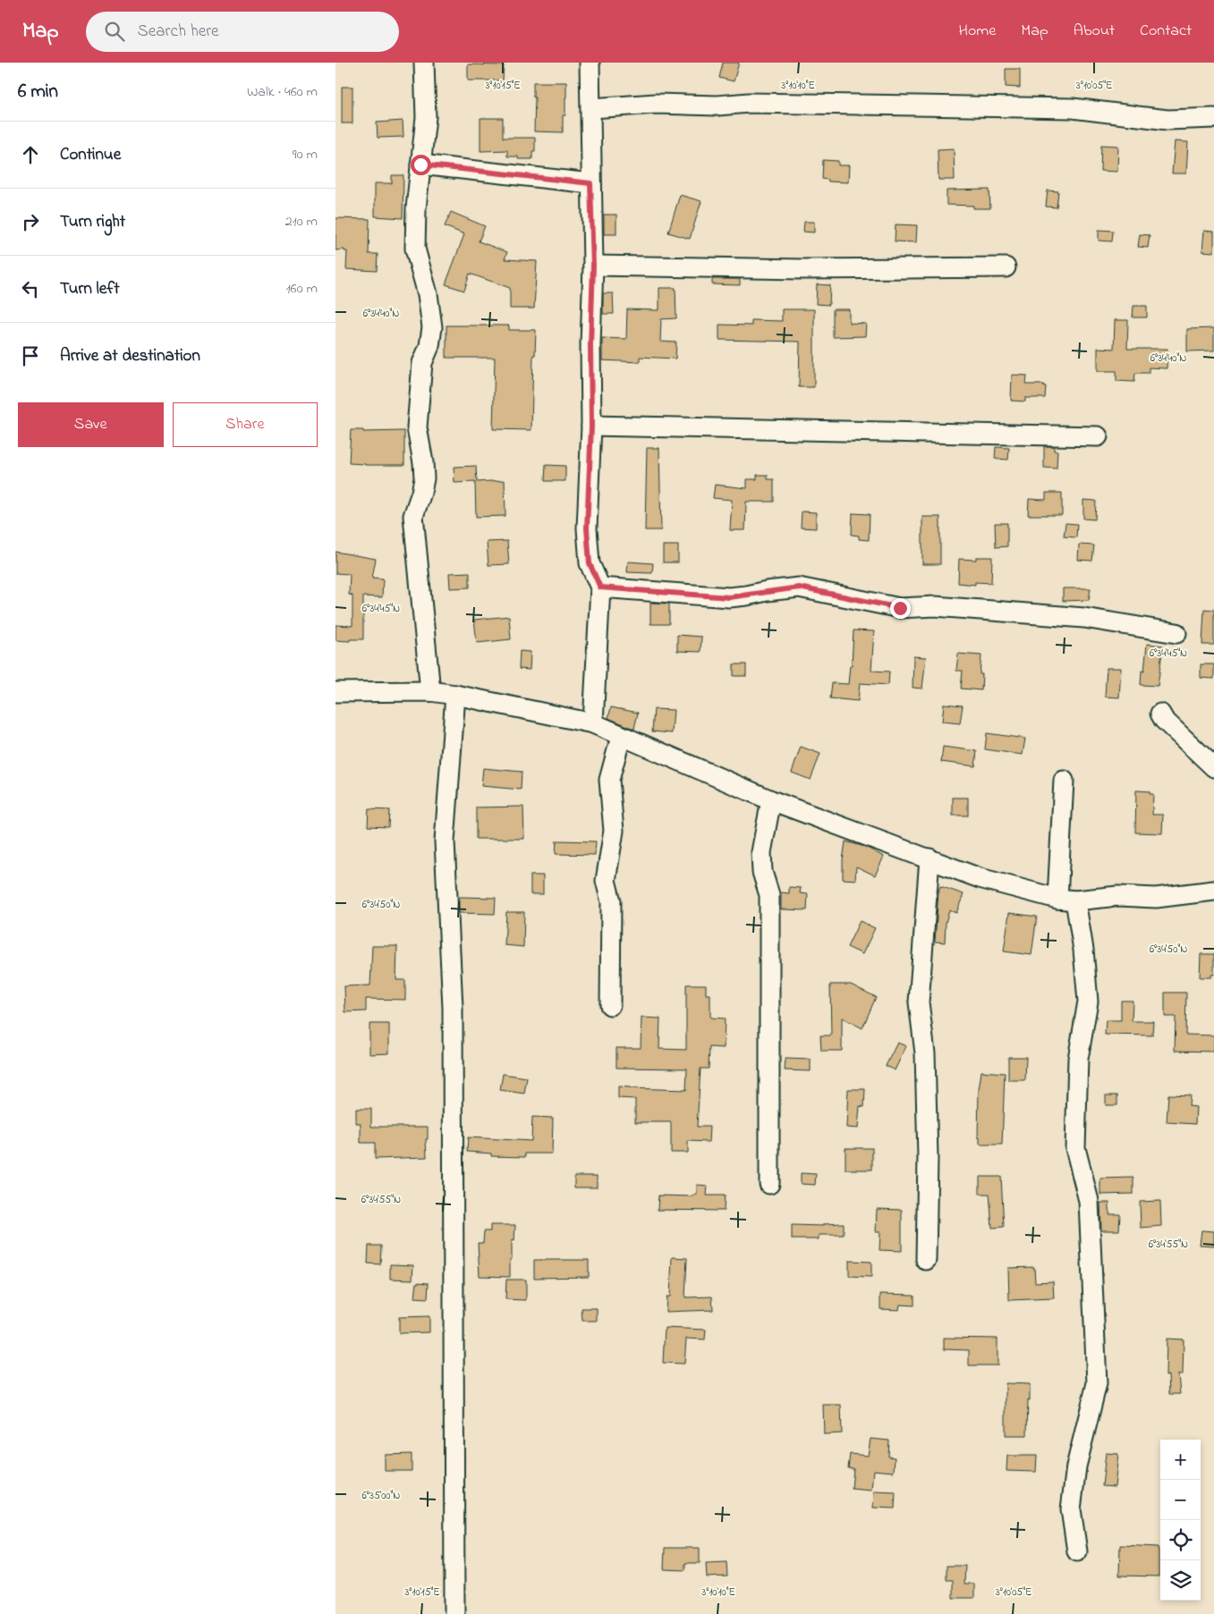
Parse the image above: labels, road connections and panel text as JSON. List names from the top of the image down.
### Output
{
  "page": {
    "header": "Map",
    "search": "Search here",
    "nav": [
      "Home",
      "Map",
      "About",
      "Contact"
    ],
    "heading": ["6 min", "Walk · 460 m"],
    "list": [
      ["Continue", "90 m"],
      ["Turn right", "210 m"],
      ["Turn left", "160 m"],
      "Arrive at destination"
    ],
    "buttons": ["Save", "Share"],
    "map_buttons": ["+", "−"]
  },
  "coordinates": [
    "3°10'15\"E",
    "3°10'10\"E",
    "3°10'05\"E",
    "6°34'40\"N",
    "6°34'45\"N",
    "6°34'50\"N",
    "6°34'55\"N",
    "6°35'00\"N"
  ]
}
